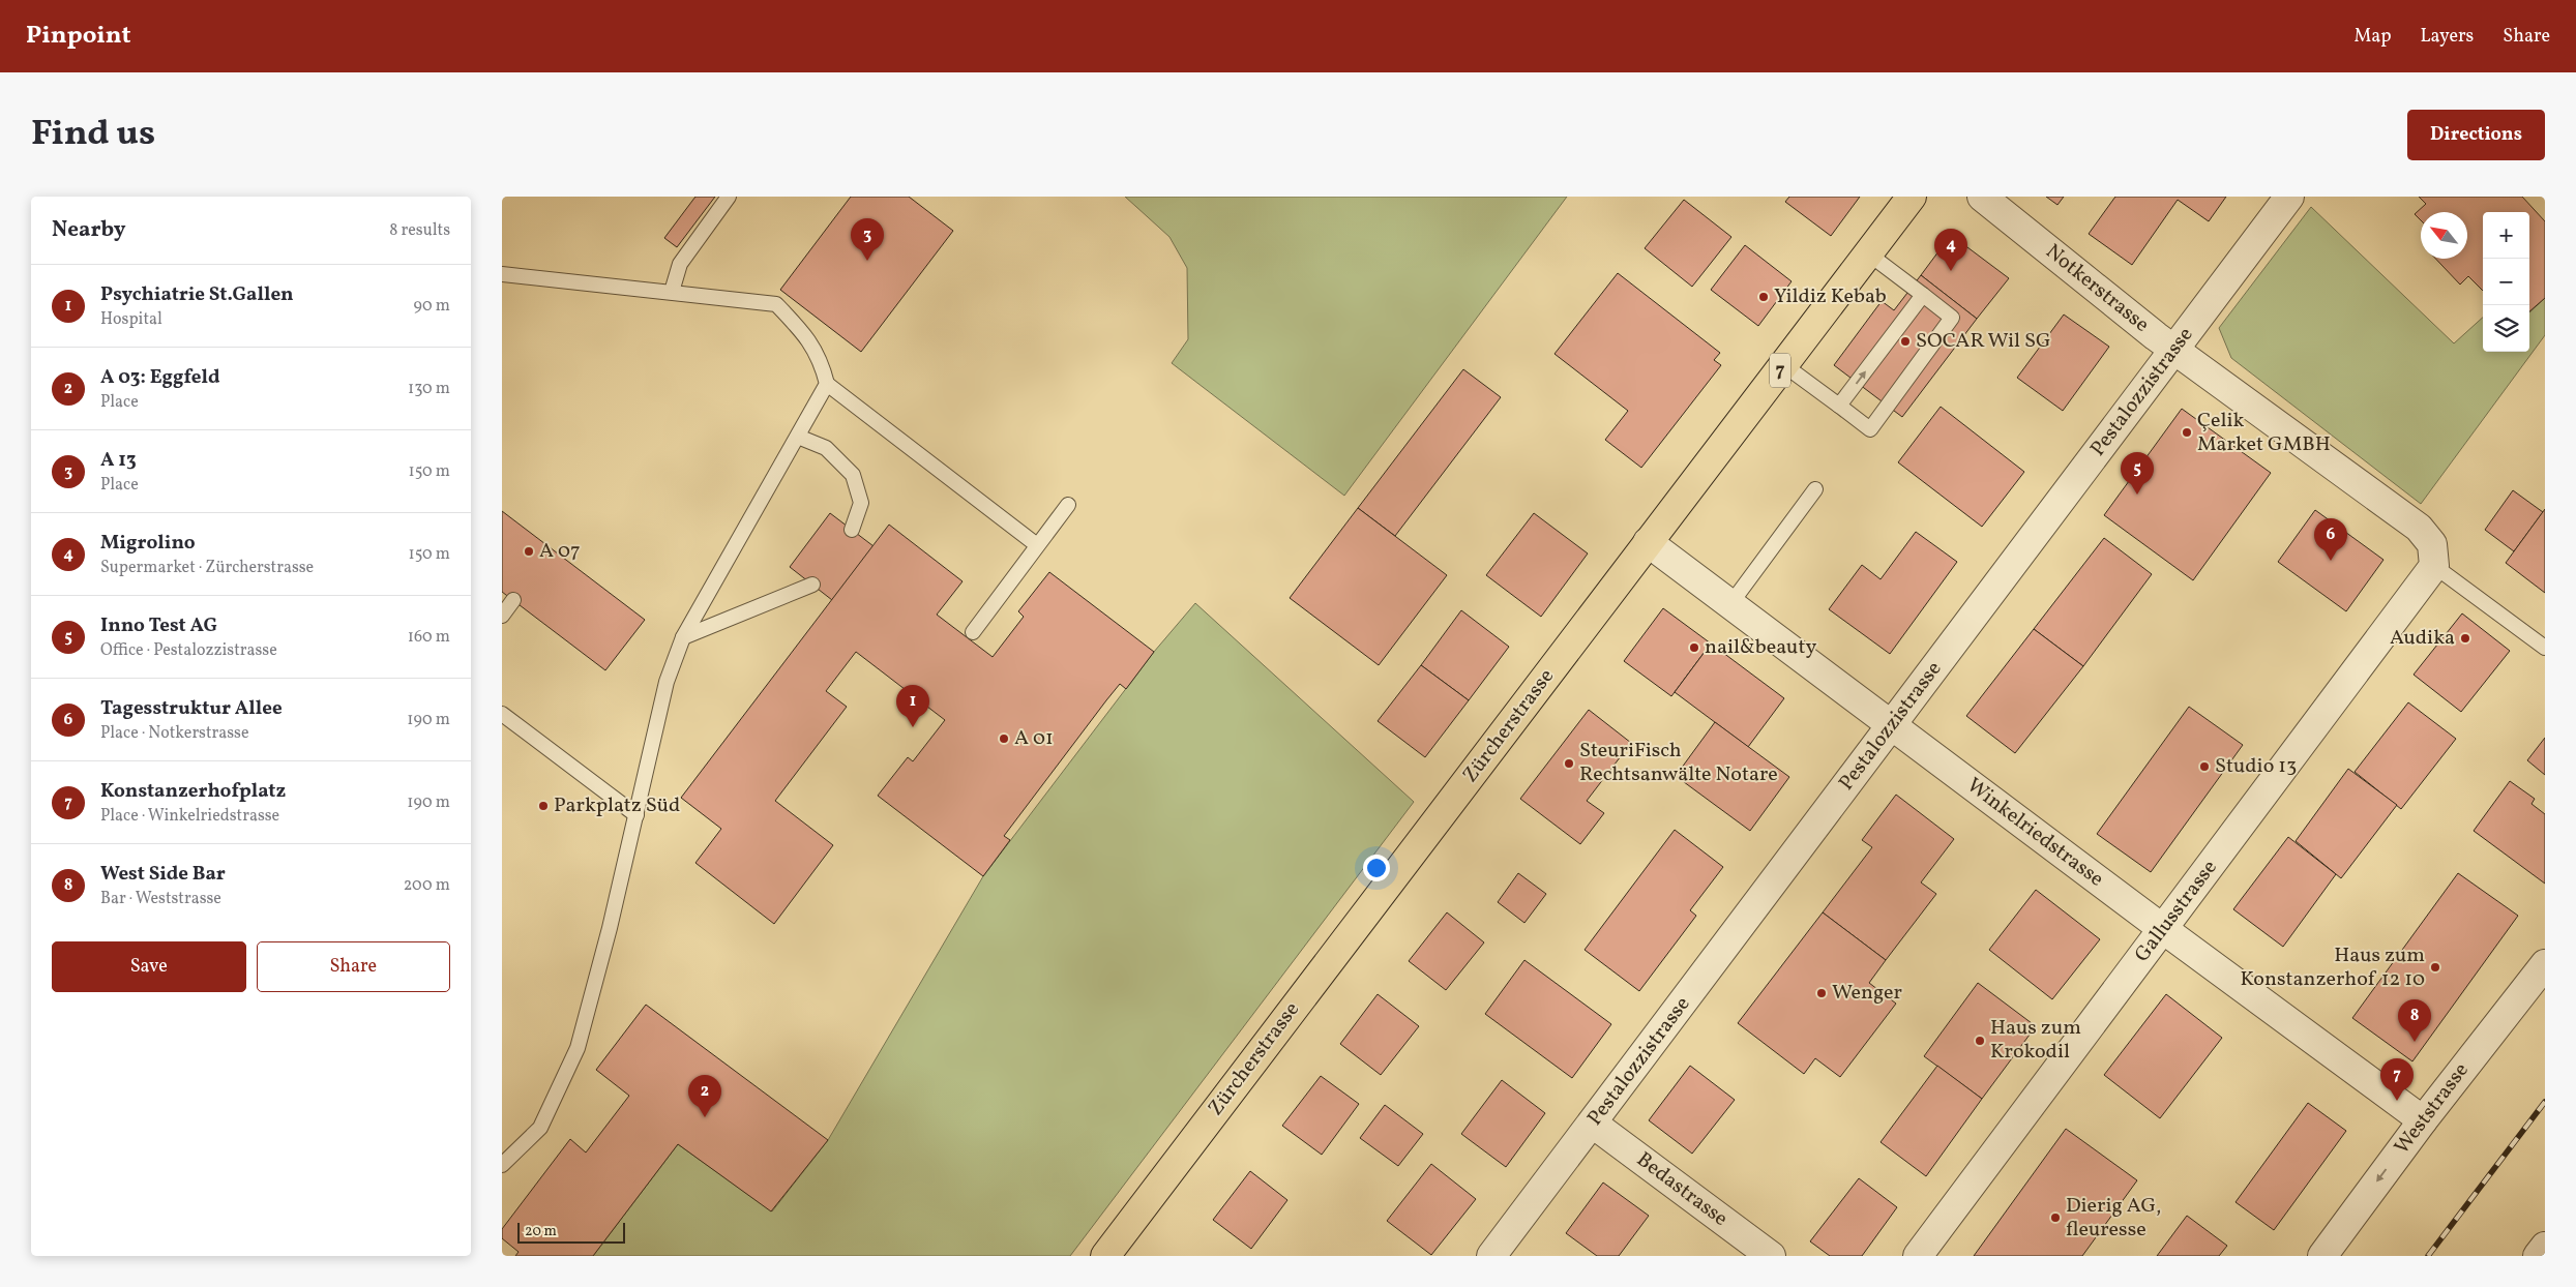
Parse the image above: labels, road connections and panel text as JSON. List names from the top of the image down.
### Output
{
  "streets": {
    "main road": ["7", "Zürcherstrasse"],
    "street": [
      "Notkerstrasse",
      "Pestalozzistrasse",
      "Winkelriedstrasse",
      "Gallusstrasse",
      "Weststrasse",
      "Bedastrasse"
    ]
  },
  "crossings": [
    ["Notkerstrasse", "Pestalozzistrasse"],
    ["Notkerstrasse", "Gallusstrasse"],
    ["Pestalozzistrasse", "Winkelriedstrasse"],
    ["Pestalozzistrasse", "Bedastrasse"],
    ["Zürcherstrasse", "Winkelriedstrasse"],
    ["Winkelriedstrasse", "Gallusstrasse"],
    ["Winkelriedstrasse", "Weststrasse"]
  ],
  "one_way": ["Weststrasse"],
  "places": [
    "Yildiz Kebab",
    "SOCAR Wil SG",
    "Çelik Market GMBH",
    "A 07",
    "Audika",
    "nail&beauty",
    "A 01",
    "SteuriFisch Rechtsanwälte Notare",
    "Studio 13",
    "Parkplatz Süd",
    "Haus zum Konstanzerhof 12 10",
    "Wenger",
    "Haus zum Krokodil",
    "Dierig AG, fleuresse"
  ],
  "scale_bar": "20 m",
  "north": "top left",
  "page": {
    "header": "Pinpoint",
    "nav": ["Map", "Layers", "Share"],
    "title": "Find us",
    "buttons": [
      "Directions",
      ["Save", "Share"]
    ],
    "heading": ["Nearby", "8 results"],
    "map_buttons": ["+", "−"],
    "pins": [
      "3",
      "4",
      "5",
      "6",
      "1",
      "8",
      "7",
      "2"
    ],
    "list": [
      {
        "mark": "1",
        "name": "Psychiatrie St.Gallen",
        "note": "Hospital",
        "value": "90 m"
      },
      {
        "mark": "2",
        "name": "A 03: Eggfeld",
        "note": "Place",
        "value": "130 m"
      },
      {
        "mark": "3",
        "name": "A 13",
        "note": "Place",
        "value": "150 m"
      },
      {
        "mark": "4",
        "name": "Migrolino",
        "note": "Supermarket · Zürcherstrasse",
        "value": "150 m"
      },
      {
        "mark": "5",
        "name": "Inno Test AG",
        "note": "Office · Pestalozzistrasse",
        "value": "160 m"
      },
      {
        "mark": "6",
        "name": "Tagesstruktur Allee",
        "note": "Place · Notkerstrasse",
        "value": "190 m"
      },
      {
        "mark": "7",
        "name": "Konstanzerhofplatz",
        "note": "Place · Winkelriedstrasse",
        "value": "190 m"
      },
      {
        "mark": "8",
        "name": "West Side Bar",
        "note": "Bar · Weststrasse",
        "value": "200 m"
      }
    ],
    "scale": "20 m"
  }
}
